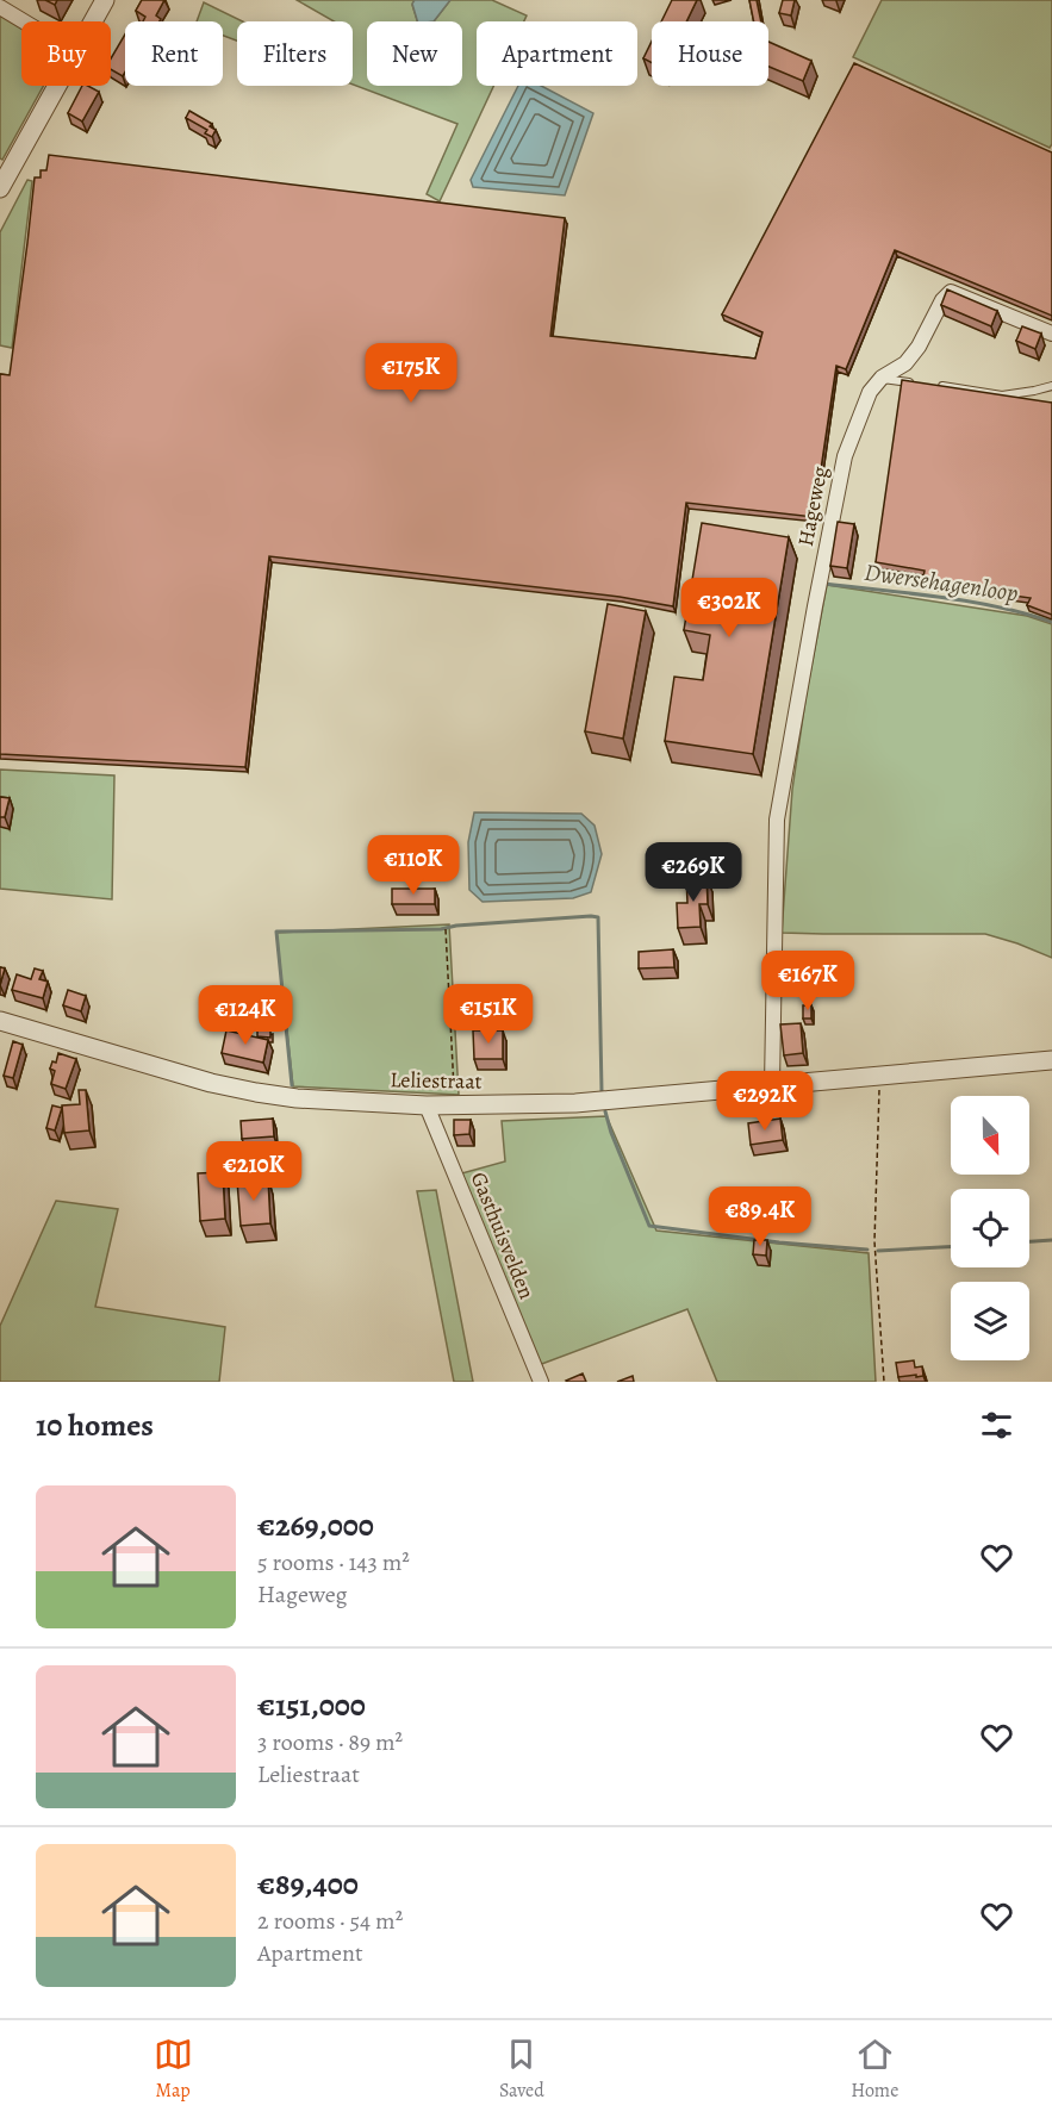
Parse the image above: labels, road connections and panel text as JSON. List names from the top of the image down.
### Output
{
  "streets": {
    "street": ["Hageweg", "Leliestraat", "Gasthuisvelden"]
  },
  "crossings": [
    ["Hageweg", "Leliestraat"],
    ["Leliestraat", "Gasthuisvelden"]
  ],
  "water": ["Dwersehagenloop"],
  "north": "bottom",
  "page": {
    "chip": [
      "Buy",
      "Rent",
      "Filters",
      "New",
      "Apartment",
      "House"
    ],
    "price": [
      "€175K",
      "€302K",
      "€110K",
      "€269K",
      "€167K",
      "€151K",
      "€124K",
      "€292K",
      "€210K",
      "€89.4K"
    ],
    "heading": "10 homes",
    "list": [
      {
        "name": "€269,000",
        "note": "5 rooms · 143 m² · Hageweg"
      },
      {
        "name": "€151,000",
        "note": "3 rooms · 89 m² · Leliestraat"
      },
      {
        "name": "€89,400",
        "note": "2 rooms · 54 m² · Apartment"
      }
    ],
    "tabs": ["Map", "Saved", "Home"]
  }
}
